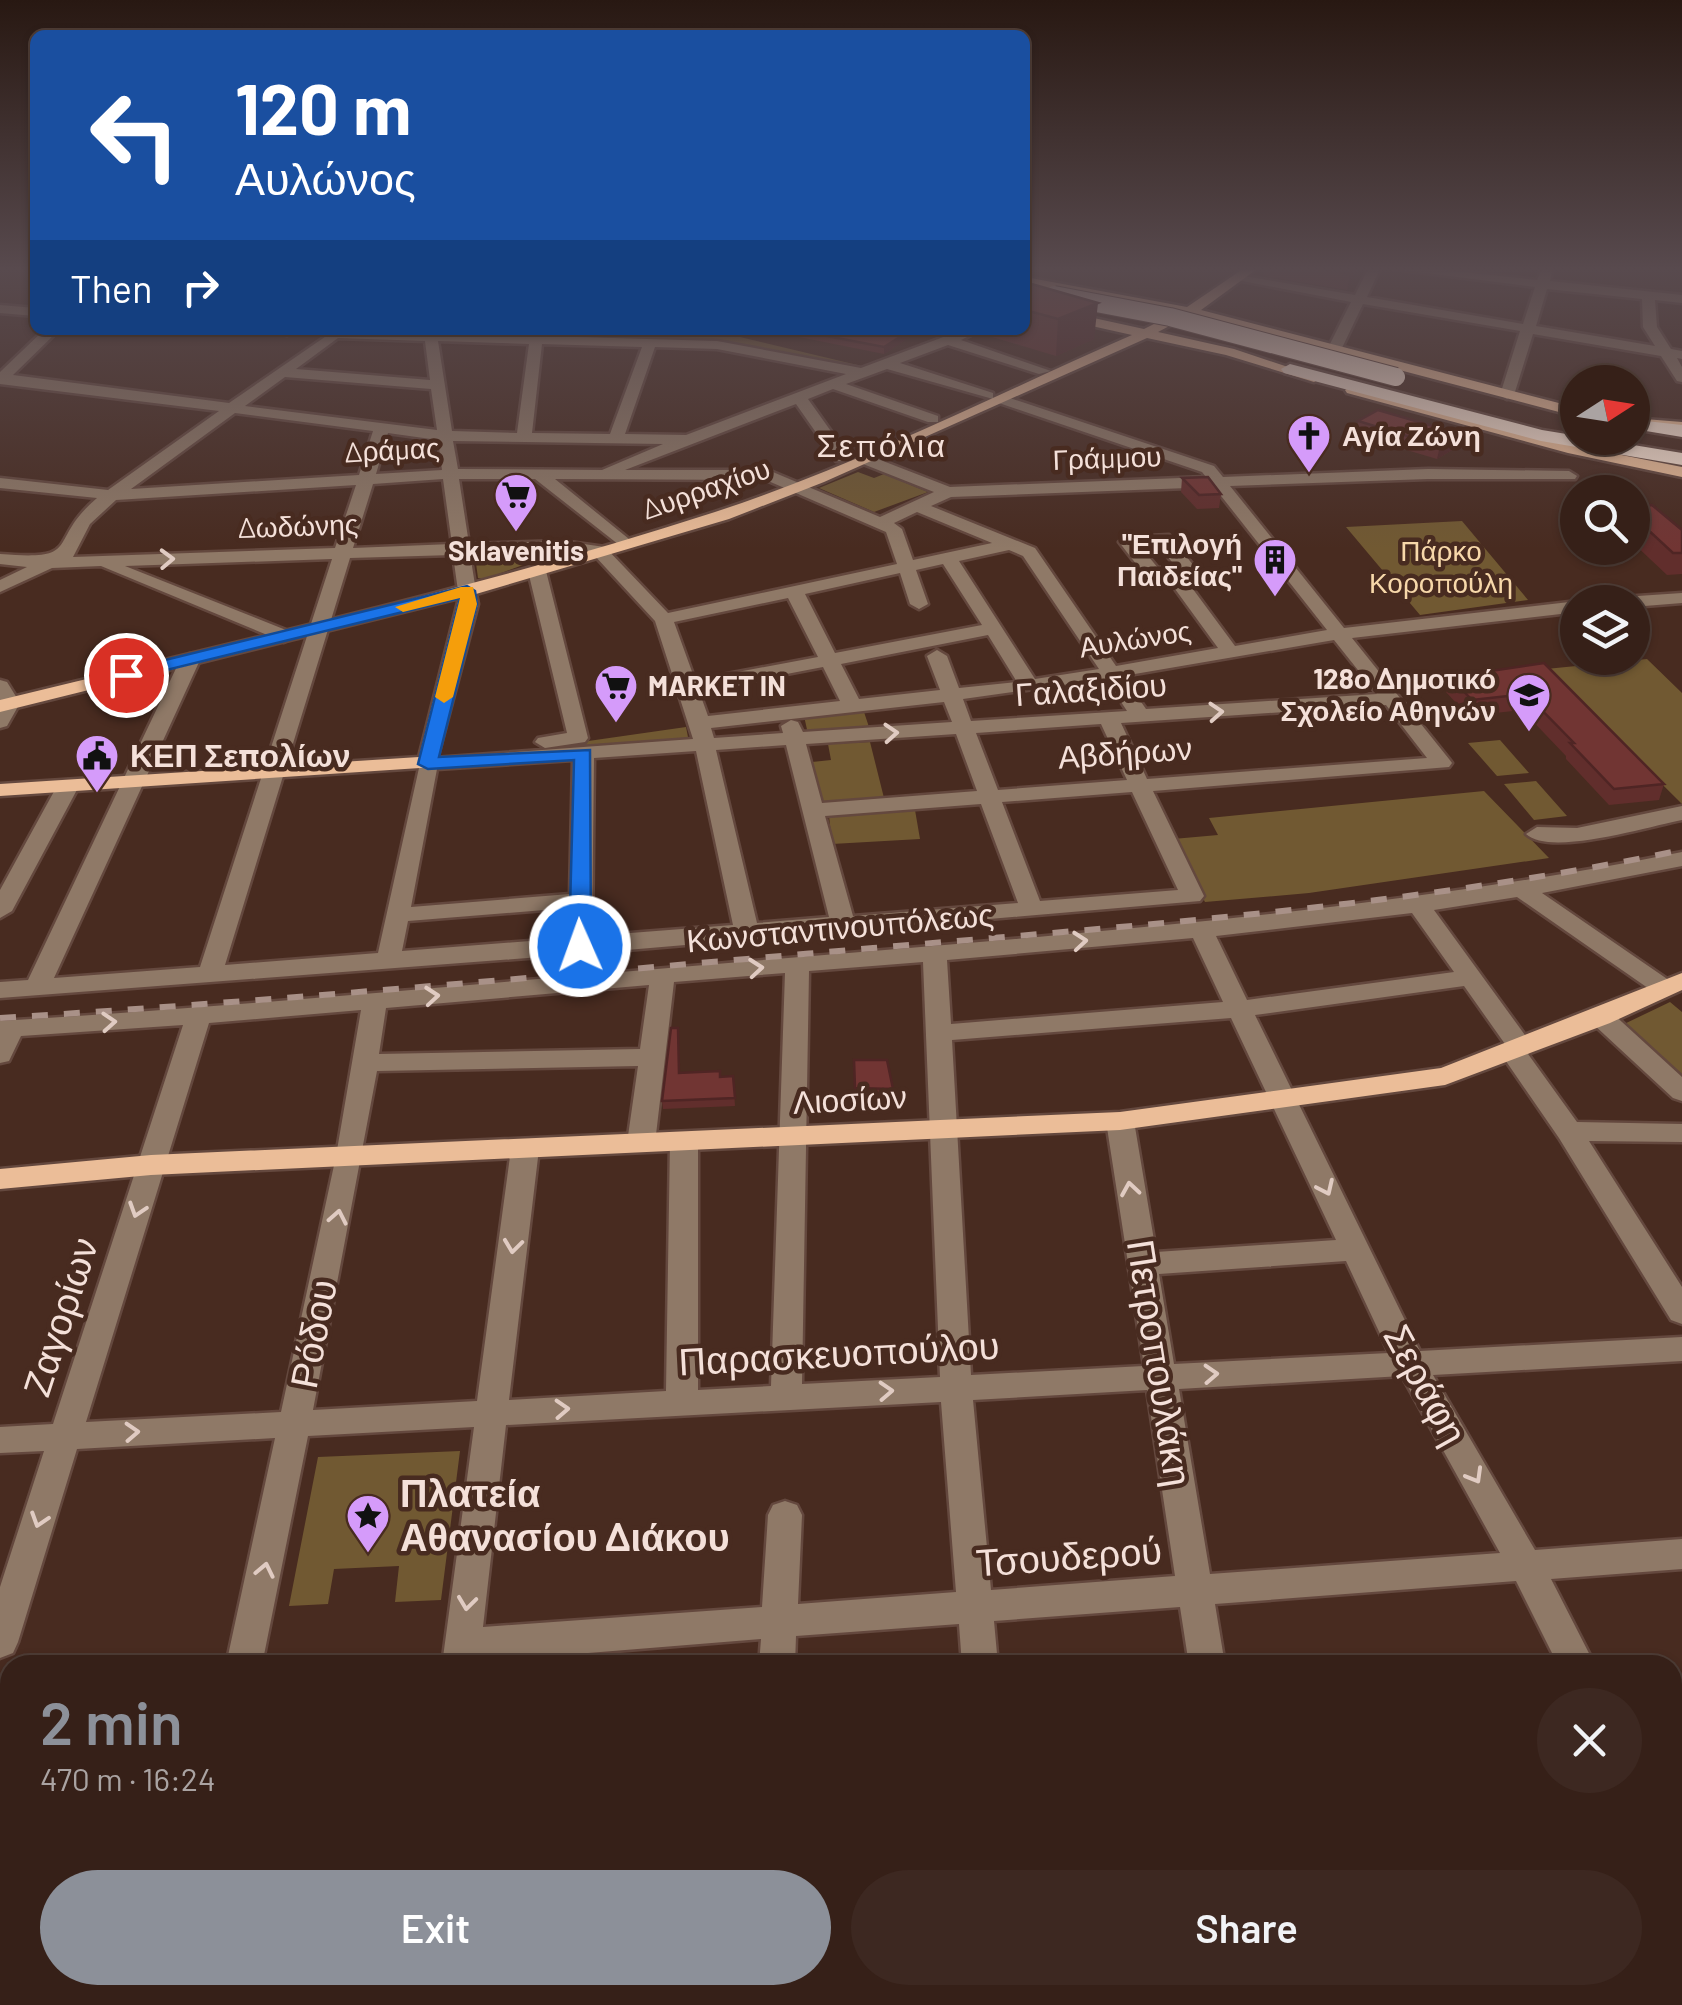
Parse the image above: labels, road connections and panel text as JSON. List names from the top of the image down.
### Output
{
  "streets": {
    "main road": ["Δυρραχίου", "Αυλώνος", "Λιοσίων"],
    "street": [
      "Δράμας",
      "Γράμμου",
      "Δωδώνης",
      "Γαλαξιδίου",
      "Αβδήρων",
      "Κωνσταντινουπόλεως",
      "Ζαγορίων",
      "Ρόδου",
      "Παρασκευοπούλου",
      "Πετροπουλάκη",
      "Σεράφη",
      "Τσουδερού"
    ]
  },
  "crossings": [
    ["Δράμας", "Γράμμου"],
    ["Δράμας", "Δυρραχίου"],
    ["Γράμμου", "Δυρραχίου"],
    ["Δυρραχίου", "Δωδώνης"],
    ["Αυλώνος", "Γαλαξιδίου"],
    ["Γαλαξιδίου", "Αβδήρων"],
    ["Αβδήρων", "Κωνσταντινουπόλεως"],
    ["Κωνσταντινουπόλεως", "Ζαγορίων"],
    ["Κωνσταντινουπόλεως", "Ρόδου"],
    ["Κωνσταντινουπόλεως", "Σεράφη"],
    ["Λιοσίων", "Ζαγορίων"],
    ["Λιοσίων", "Ρόδου"],
    ["Λιοσίων", "Πετροπουλάκη"],
    ["Λιοσίων", "Σεράφη"],
    ["Ζαγορίων", "Παρασκευοπούλου"],
    ["Ρόδου", "Παρασκευοπούλου"],
    ["Παρασκευοπούλου", "Πετροπουλάκη"],
    ["Παρασκευοπούλου", "Σεράφη"],
    ["Πετροπουλάκη", "Τσουδερού"],
    ["Σεράφη", "Τσουδερού"]
  ],
  "one_way": ["Ζαγορίων", "Παρασκευοπούλου", "Σεράφη"],
  "districts": ["Σεπόλια"],
  "parks": ["Πάρκο Κοροπούλη"],
  "places": {
    "church": ["Αγία Ζώνη"],
    "supermarket": ["Sklavenitis", "MARKET IN"],
    "building": ["\"Επιλογή Παιδείας\""],
    "school or university": ["128ο Δημοτικό Σχολείο Αθηνών"],
    "public building": ["ΚΕΠ Σεπολίων"],
    "place": ["Πλατεία Αθανασίου Διάκου"]
  },
  "north": "right",
  "page": {
    "turn": ["120 m", "Αυλώνος"],
    "then": "Then",
    "heading": ["2 min", "470 m · 16:24"],
    "buttons": ["Exit", "Share"]
  }
}
